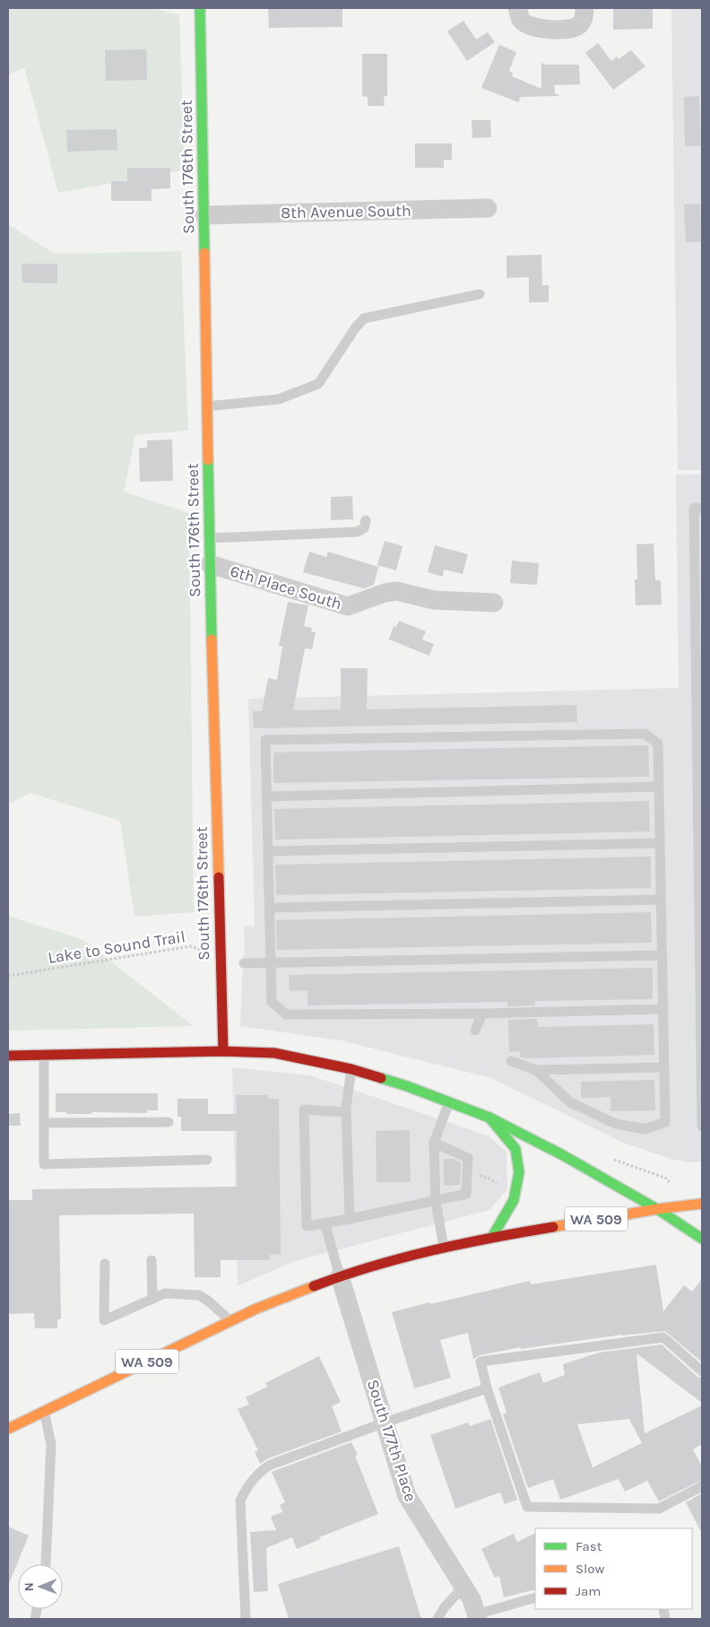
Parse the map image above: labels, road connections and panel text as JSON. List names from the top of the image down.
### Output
{
  "streets": {
    "main road": ["South 176th Street", "WA 509"],
    "street": ["8th Avenue South", "6th Place South", "South 177th Place"],
    "path": ["Lake to Sound Trail"]
  },
  "crossings": [
    ["South 176th Street", "8th Avenue South"],
    ["South 176th Street", "6th Place South"],
    ["WA 509", "South 177th Place"]
  ],
  "legend": ["Fast", "Slow", "Jam"],
  "north": "left"
}
